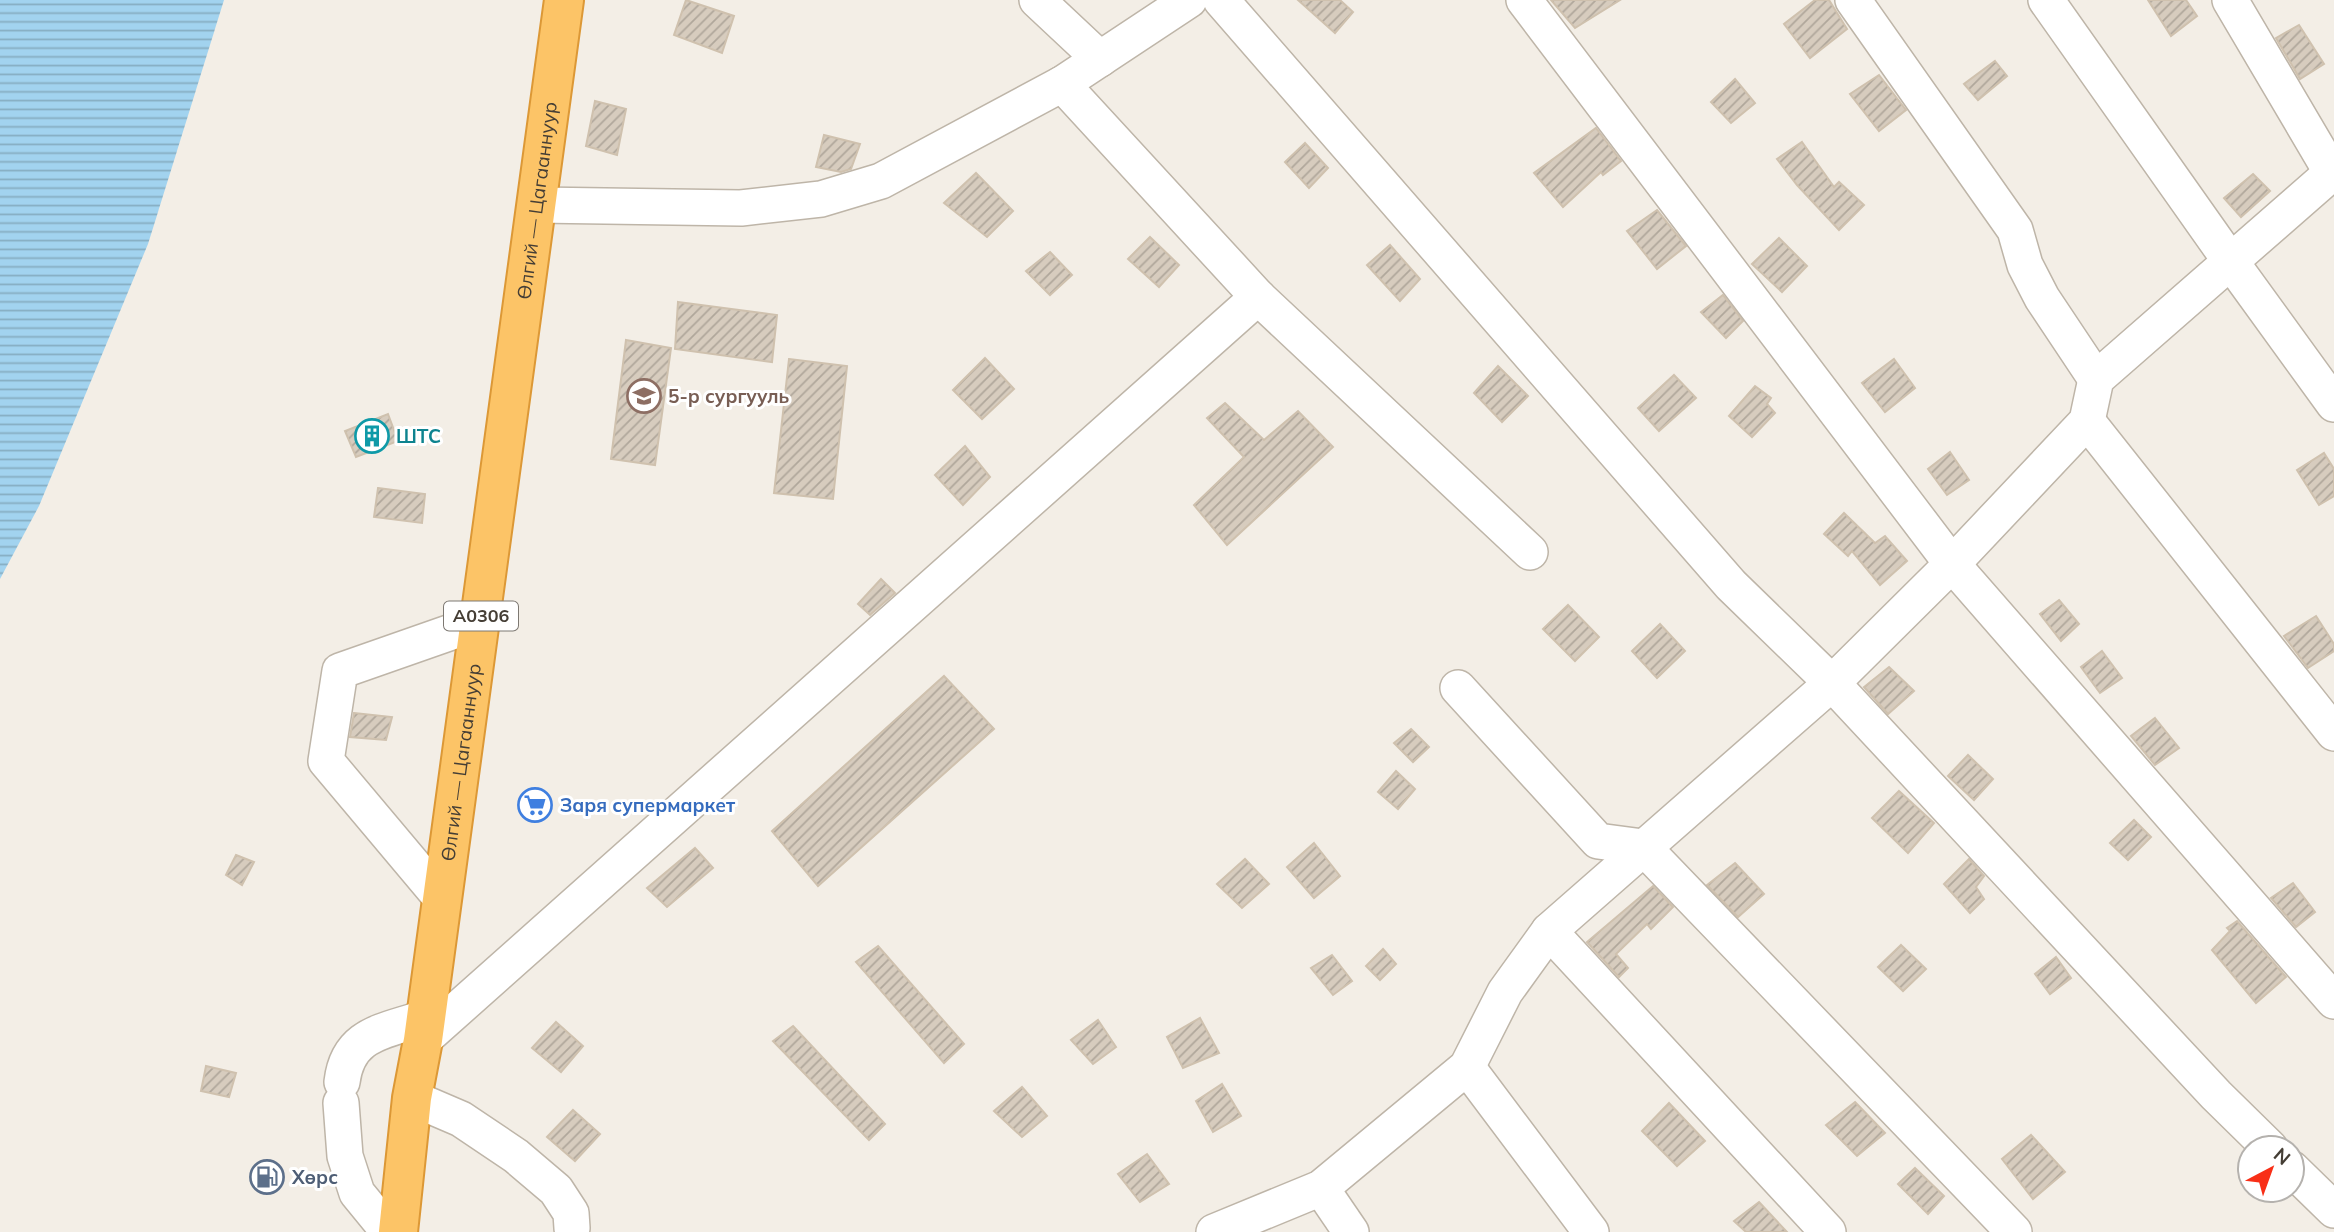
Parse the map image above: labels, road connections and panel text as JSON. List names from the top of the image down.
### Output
{
  "streets": {
    "highway": ["Өлгий — Цагааннуур", "A0306"]
  },
  "places": {
    "school or university": ["5-р сургууль"],
    "building": ["ШТС"],
    "supermarket": ["Заря супермаркет"],
    "fuel station": ["Хөрс"]
  },
  "north": "top right"
}
